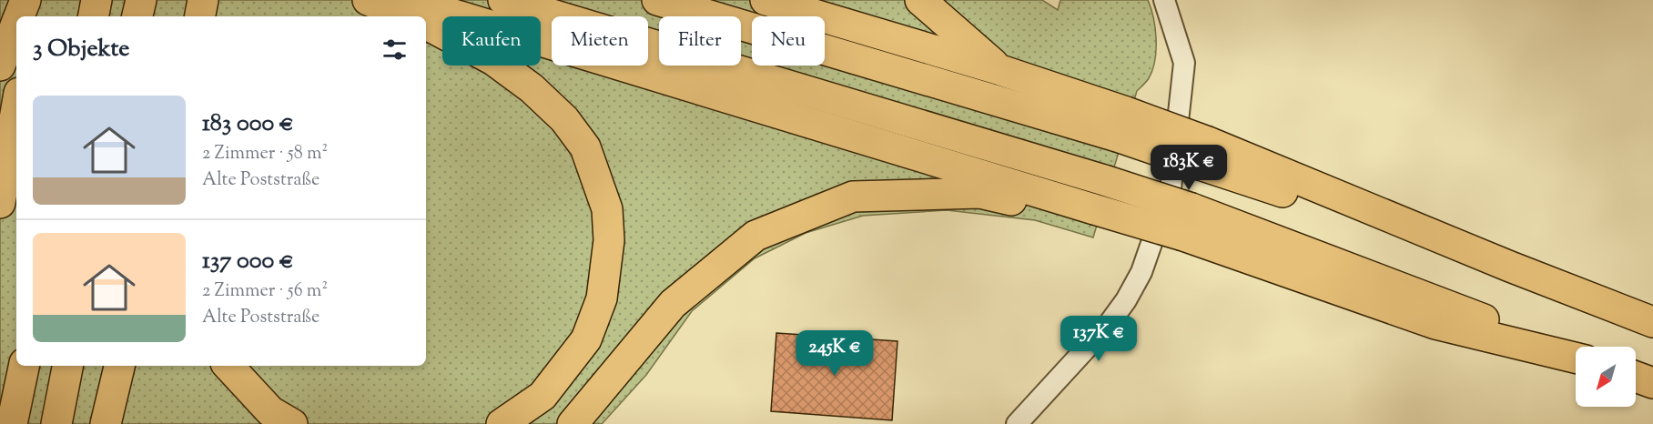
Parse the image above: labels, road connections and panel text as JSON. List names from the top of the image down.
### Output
{
  "north": "bottom left",
  "page": {
    "chip": [
      "Kaufen",
      "Mieten",
      "Filter",
      "Neu"
    ],
    "heading": "3 Objekte",
    "list": [
      {
        "name": "183 000 €",
        "note": "2 Zimmer · 58 m² · Alte Poststraße"
      },
      {
        "name": "137 000 €",
        "note": "2 Zimmer · 56 m² · Alte Poststraße"
      }
    ],
    "price": ["183K €", "137K €", "245K €"]
  }
}
